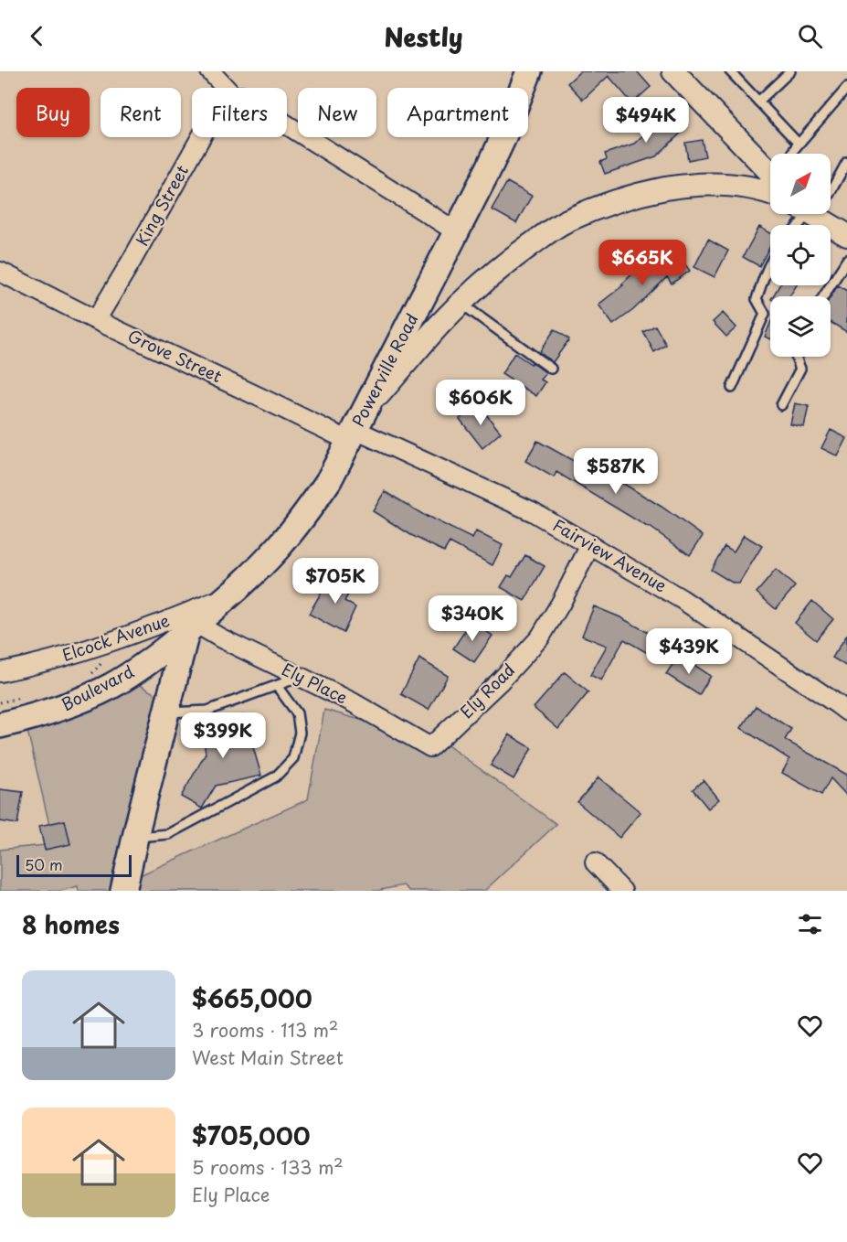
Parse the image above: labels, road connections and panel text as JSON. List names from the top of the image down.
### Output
{
  "streets": {
    "main road": ["Powerville Road", "Boulevard"],
    "street": [
      "King Street",
      "Grove Street",
      "Fairview Avenue",
      "Elcock Avenue",
      "Ely Place",
      "Ely Road"
    ]
  },
  "crossings": [
    ["King Street", "Grove Street"],
    ["Grove Street", "Powerville Road"],
    ["Grove Street", "Fairview Avenue"],
    ["Powerville Road", "Fairview Avenue"],
    ["Powerville Road", "Elcock Avenue"],
    ["Powerville Road", "Ely Place"],
    ["Powerville Road", "Boulevard"],
    ["Fairview Avenue", "Ely Road"],
    ["Ely Place", "Boulevard"],
    ["Ely Place", "Ely Road"]
  ],
  "scale_bar": "50 m",
  "north": "top right",
  "page": {
    "header": "Nestly",
    "chip": [
      "Buy",
      "Rent",
      "Filters",
      "New",
      "Apartment"
    ],
    "price": [
      "$494K",
      "$665K",
      "$606K",
      "$587K",
      "$705K",
      "$340K",
      "$439K",
      "$399K"
    ],
    "scale": "50 m",
    "heading": "8 homes",
    "list": [
      {
        "name": "$665,000",
        "note": "3 rooms · 113 m² · West Main Street"
      },
      {
        "name": "$705,000",
        "note": "5 rooms · 133 m² · Ely Place"
      }
    ]
  }
}
